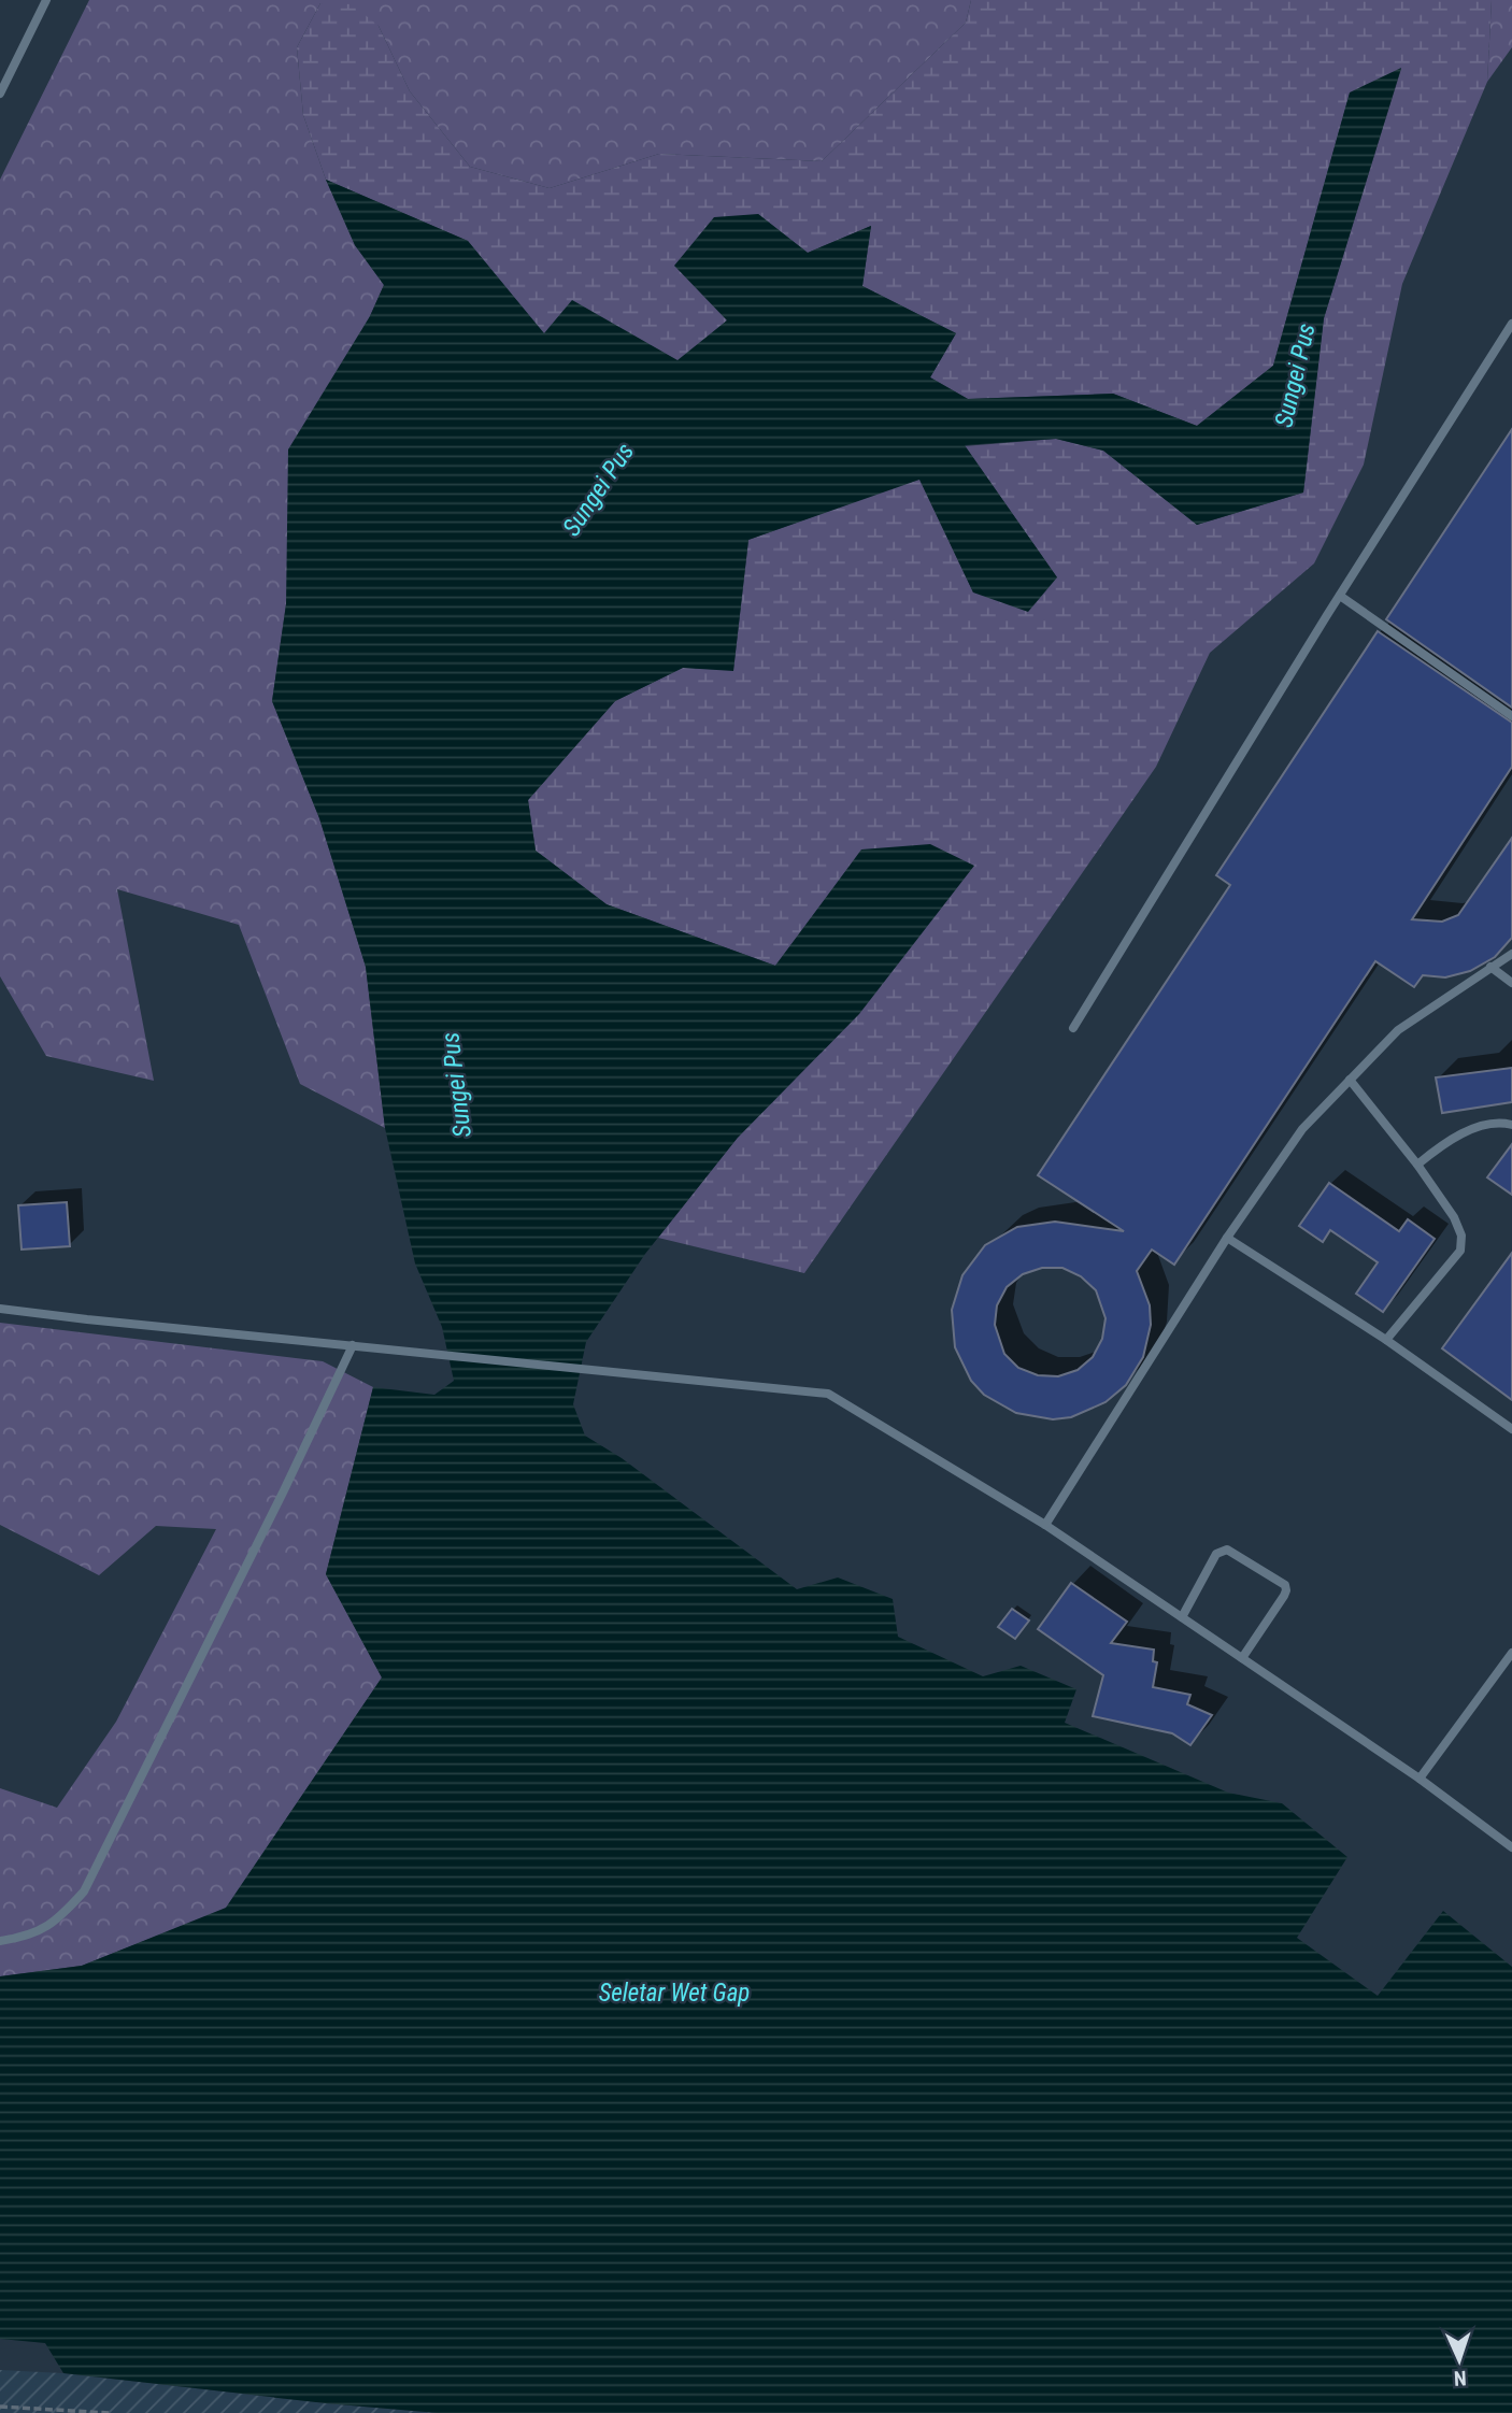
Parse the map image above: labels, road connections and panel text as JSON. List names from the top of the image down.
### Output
{
  "water": ["Sungei Pus", "Seletar Wet Gap"],
  "north": "bottom"
}
